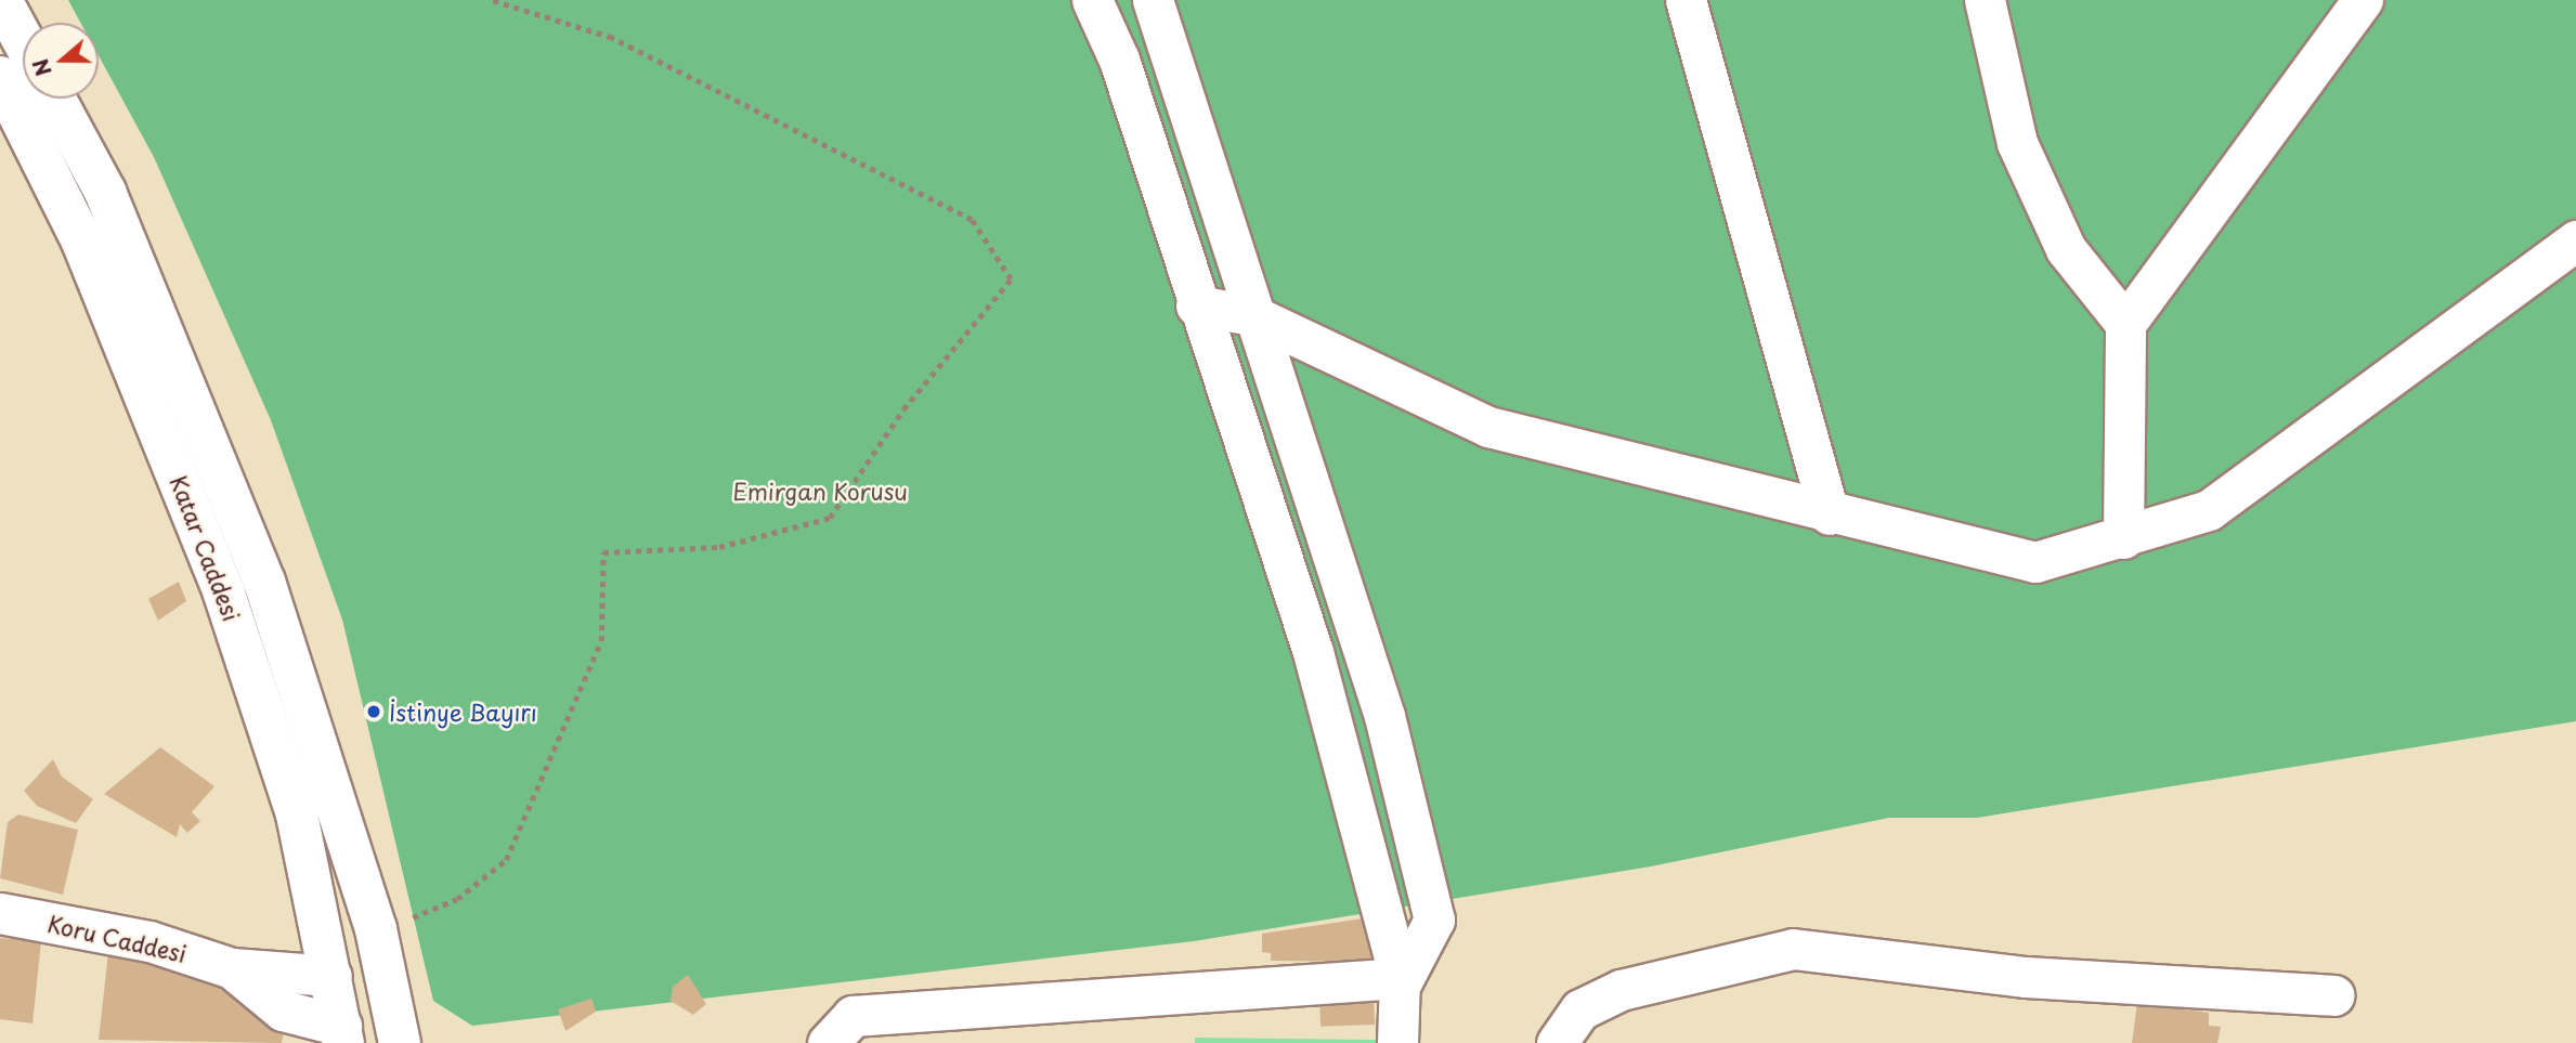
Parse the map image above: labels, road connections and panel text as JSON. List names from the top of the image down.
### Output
{
  "streets": {
    "main road": ["Katar Caddesi"],
    "street": ["Koru Caddesi"]
  },
  "parks": ["Emirgan Korusu"],
  "places": ["İstinye Bayırı"],
  "north": "left"
}
